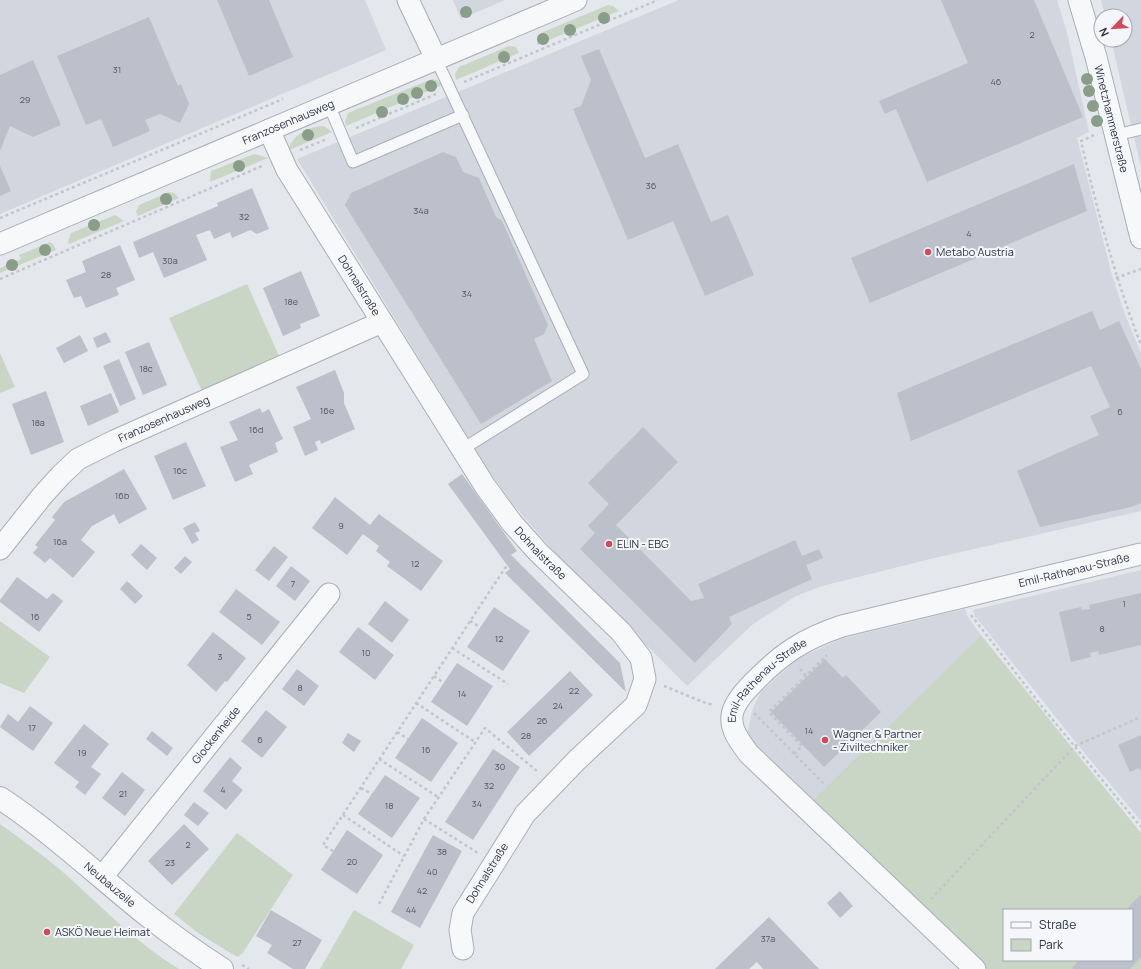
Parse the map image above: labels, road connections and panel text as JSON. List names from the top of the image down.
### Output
{
  "streets": {
    "street": [
      "Winetzhammerstraße",
      "Franzosenhausweg",
      "Dohnalstraße",
      "Emil-Rathenau-Straße",
      "Glockenheide",
      "Neubauzeile"
    ]
  },
  "crossings": [
    ["Franzosenhausweg", "Dohnalstraße"],
    ["Glockenheide", "Neubauzeile"]
  ],
  "places": [
    "Metabo Austria",
    "ELIN - EBG",
    "Wagner & Partner - Ziviltechniker",
    "ASKÖ Neue Heimat"
  ],
  "house_numbers": [
    "2",
    "31",
    "46",
    "29",
    "36",
    "34a",
    "32",
    "4",
    "30a",
    "28",
    "34",
    "18e",
    "18c",
    "16e",
    "6",
    "18a",
    "16d",
    "16c",
    "16b",
    "9",
    "16a",
    "12",
    "7",
    "1",
    "16",
    "5",
    "8",
    "12",
    "10",
    "3",
    "8",
    "22",
    "14",
    "24",
    "26",
    "17",
    "14",
    "28",
    "6",
    "16",
    "19",
    "30",
    "32",
    "4",
    "21",
    "34",
    "18",
    "2",
    "38",
    "20",
    "23",
    "40",
    "42",
    "44",
    "37a",
    "27"
  ],
  "legend": ["Straße", "Park"],
  "north": "bottom left"
}
